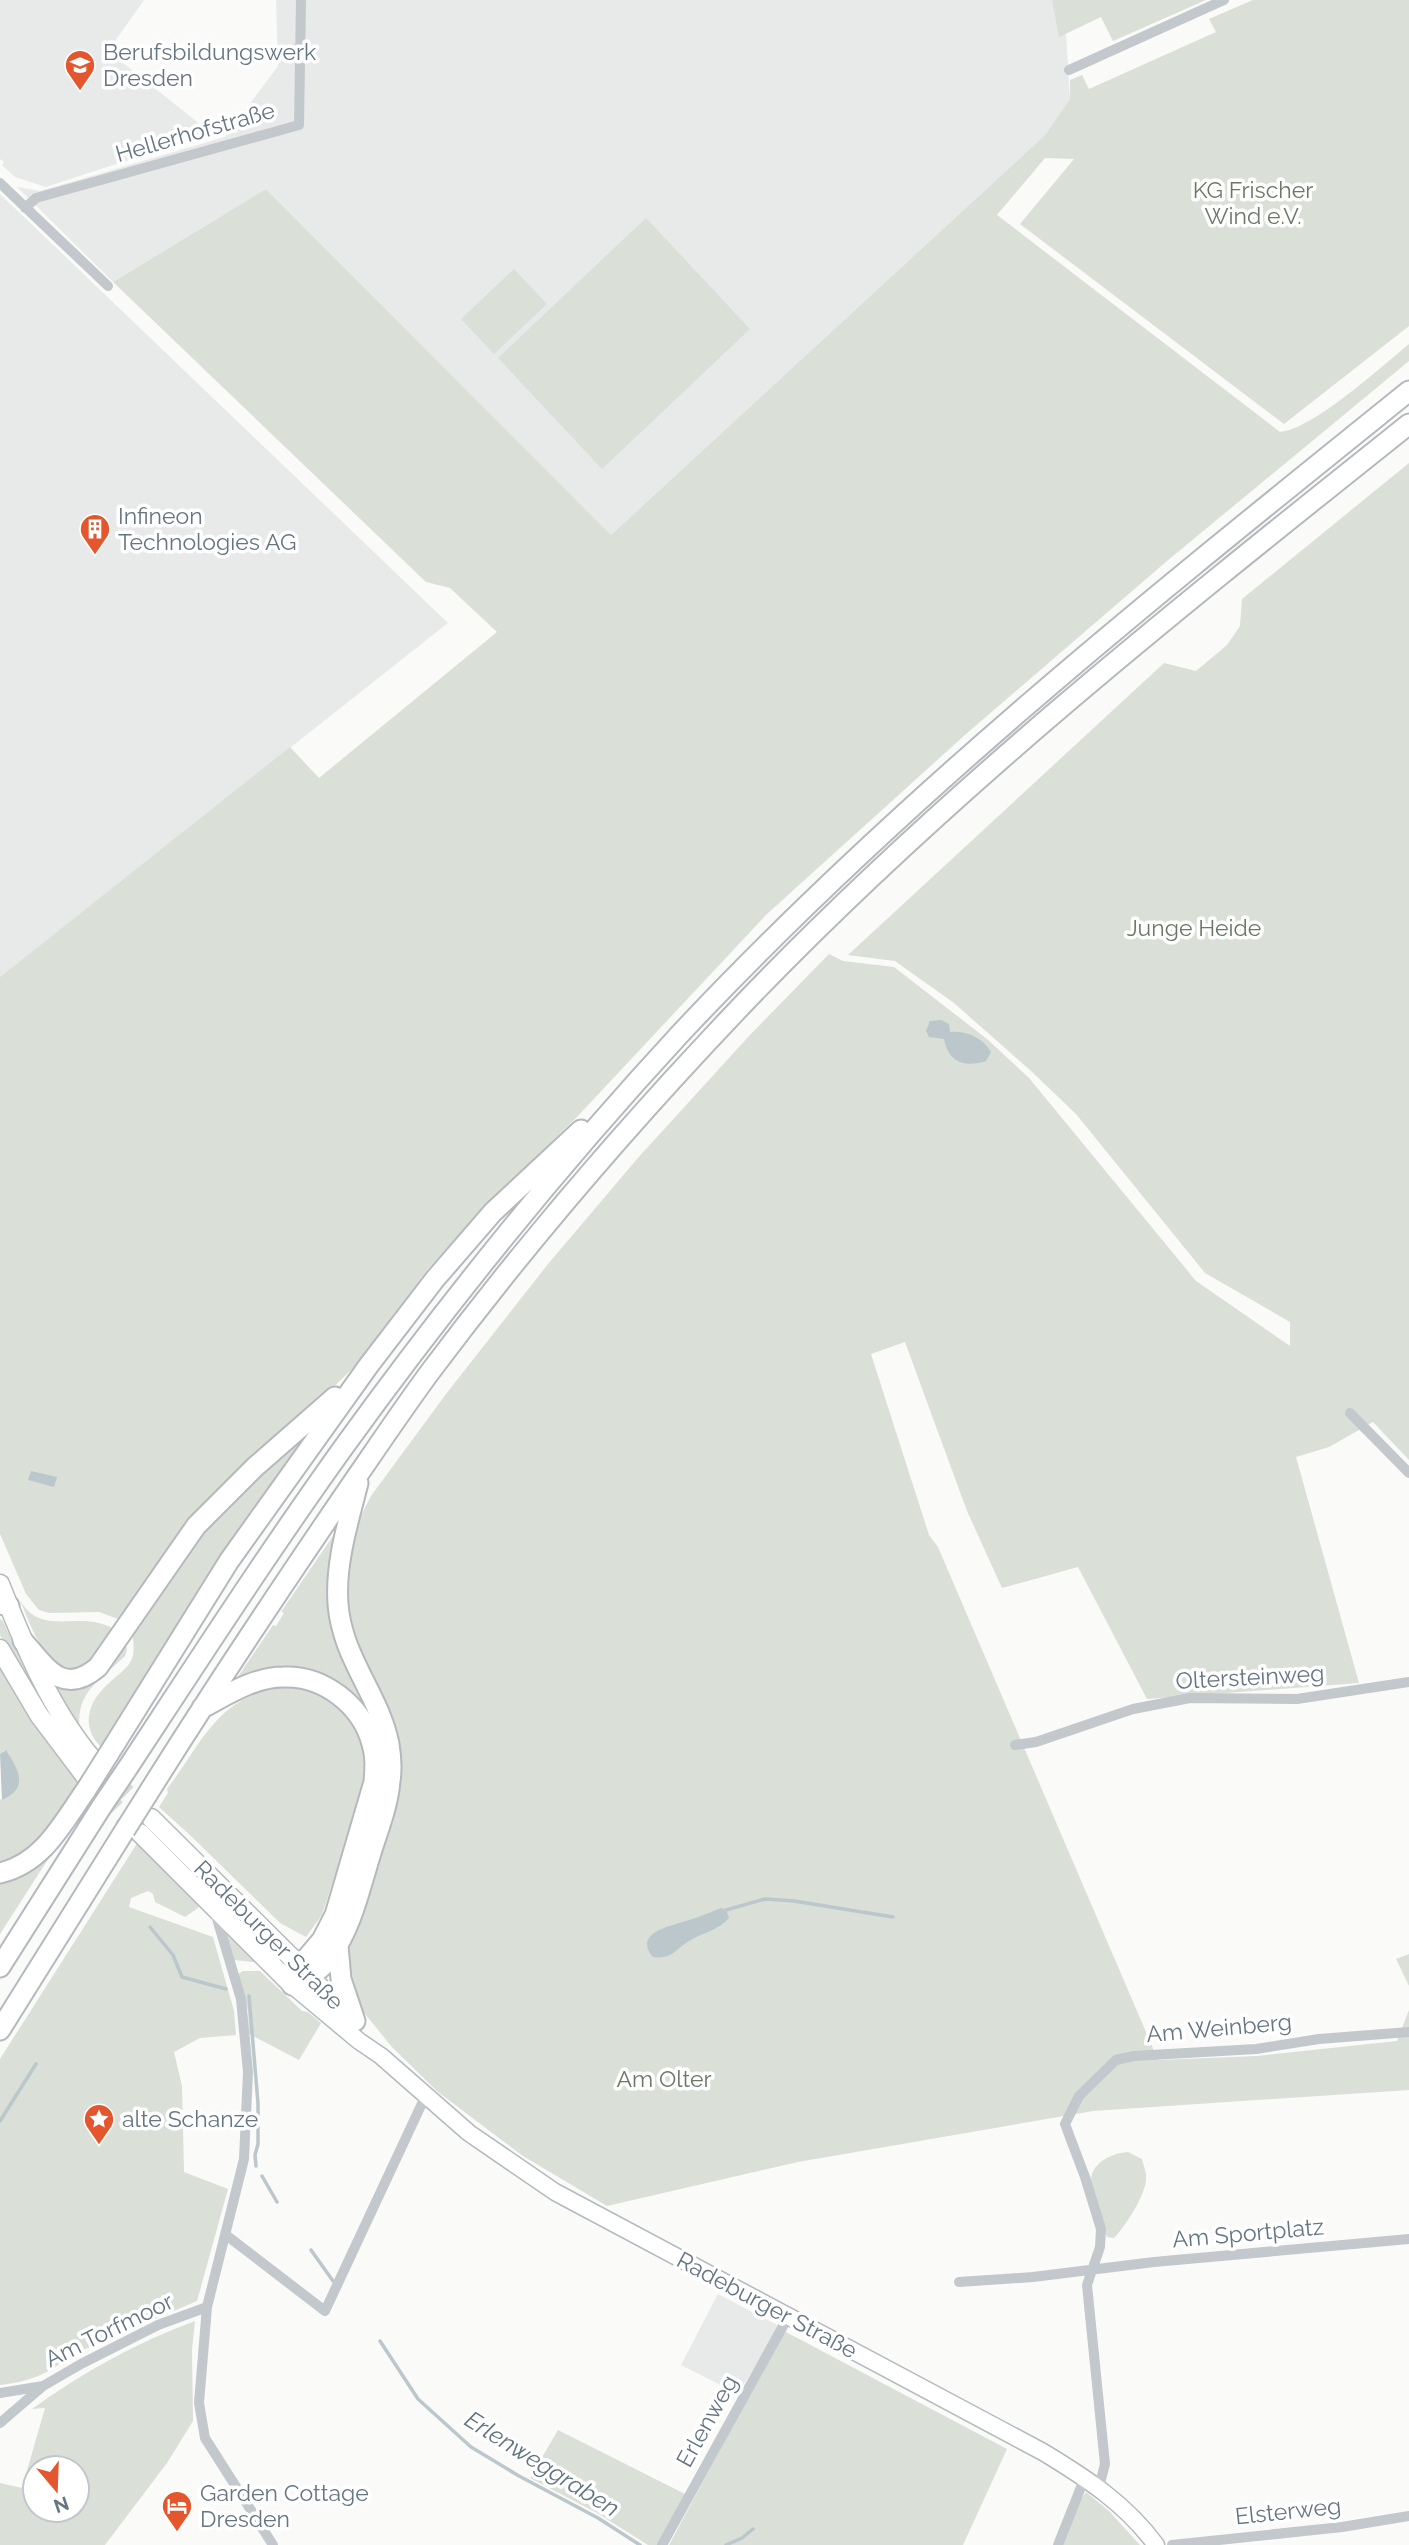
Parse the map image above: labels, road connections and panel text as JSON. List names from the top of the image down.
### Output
{
  "streets": {
    "main road": ["Radeburger Straße"],
    "street": [
      "Hellerhofstraße",
      "Oltersteinweg",
      "Am Weinberg",
      "Am Sportplatz",
      "Am Torfmoor",
      "Erlenweg",
      "Elsterweg"
    ]
  },
  "crossings": [
    ["Radeburger Straße", "Erlenweg"],
    ["Am Weinberg", "Am Sportplatz"]
  ],
  "water": ["Erlenweggraben"],
  "parks": ["KG Frischer Wind e.V.", "Junge Heide", "Am Olter"],
  "places": {
    "school or university": ["Berufsbildungswerk Dresden"],
    "building": ["Infineon Technologies AG"],
    "place": ["alte Schanze"],
    "hotel": ["Garden Cottage Dresden"]
  },
  "north": "bottom"
}
